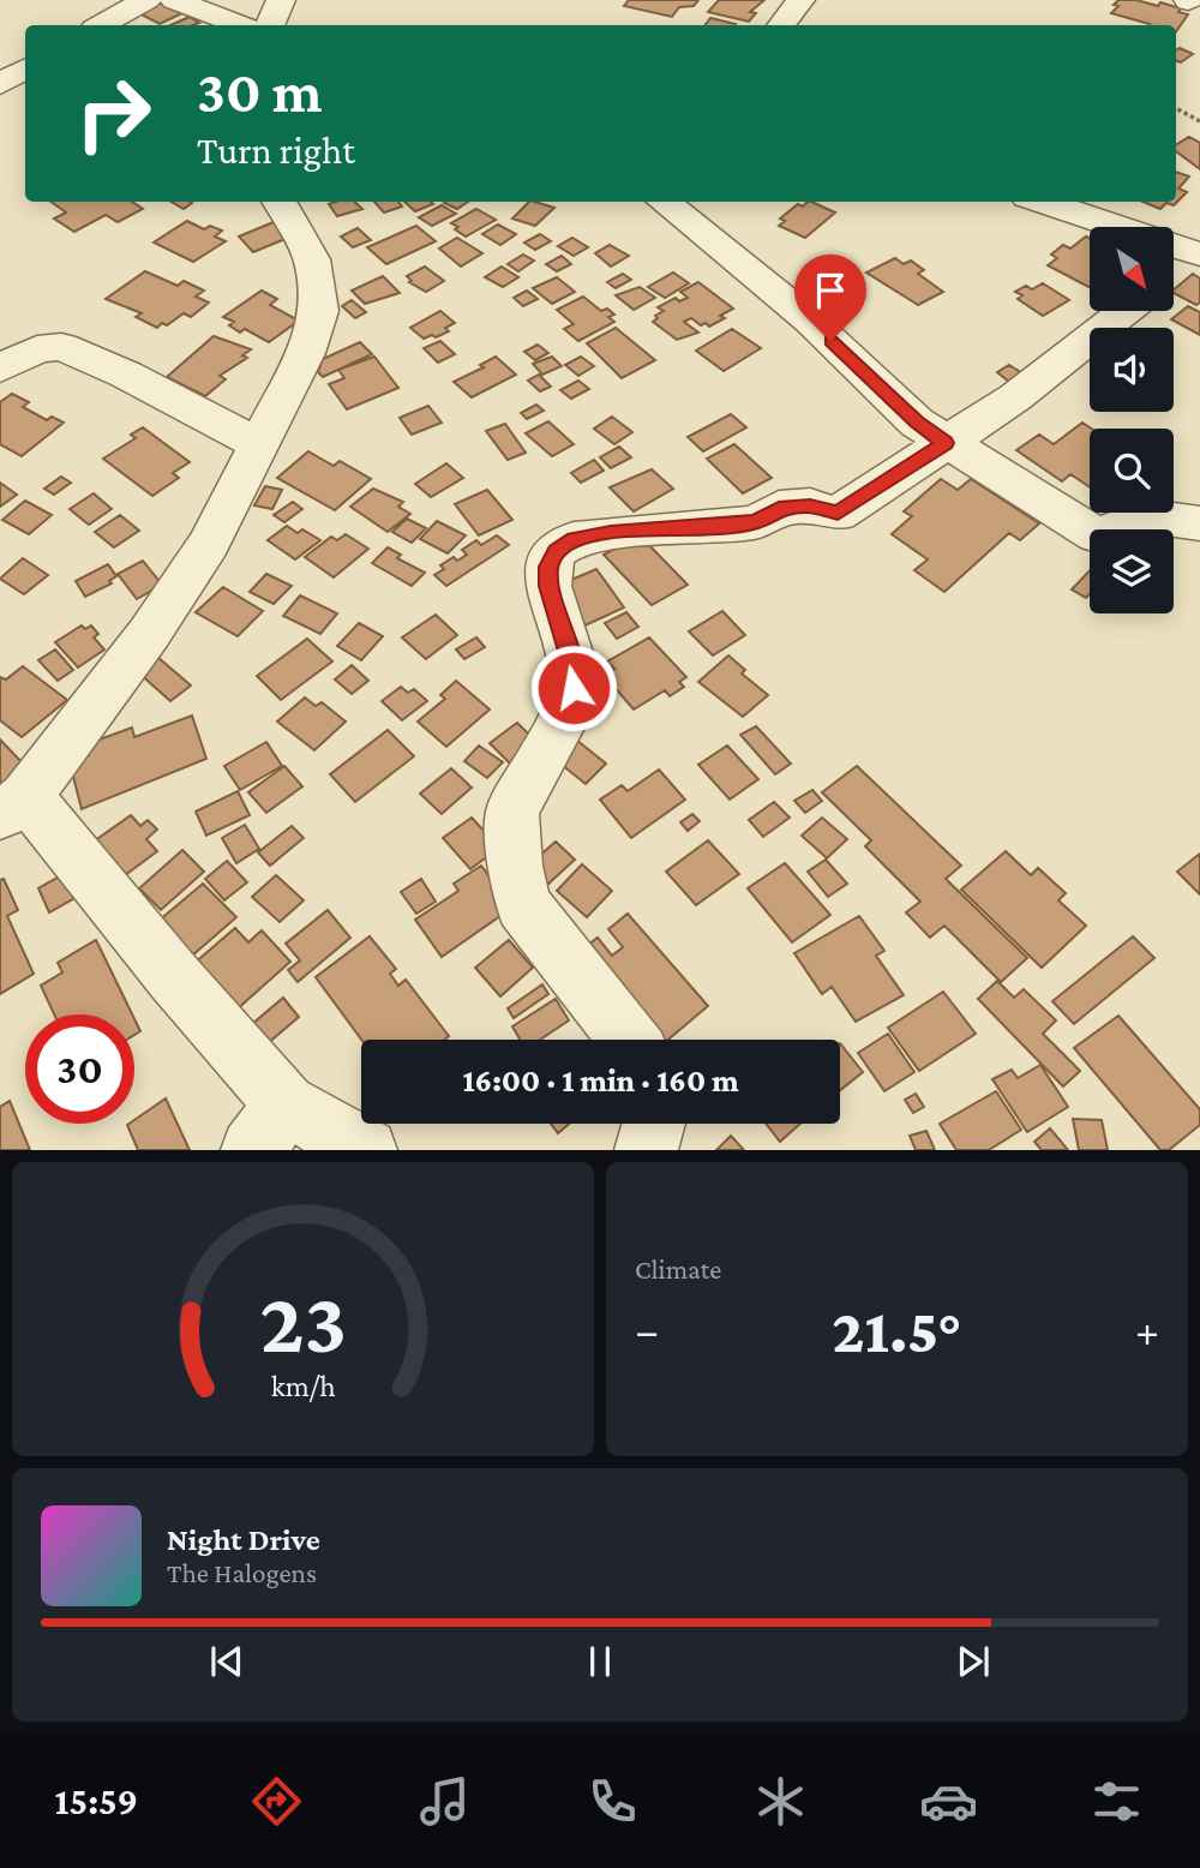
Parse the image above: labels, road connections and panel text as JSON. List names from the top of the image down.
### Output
{
  "north": "bottom right",
  "page": {
    "turn": ["30 m", "Turn right"],
    "limit": "30",
    "trip": "16:00 · 1 min · 160 m",
    "tile": "Climate",
    "heat": ["−", "21.5°", "+"],
    "song": ["Night Drive", "The Halogens"],
    "tabs": "15:59",
    "gauge": ["23", "km/h"]
  }
}
